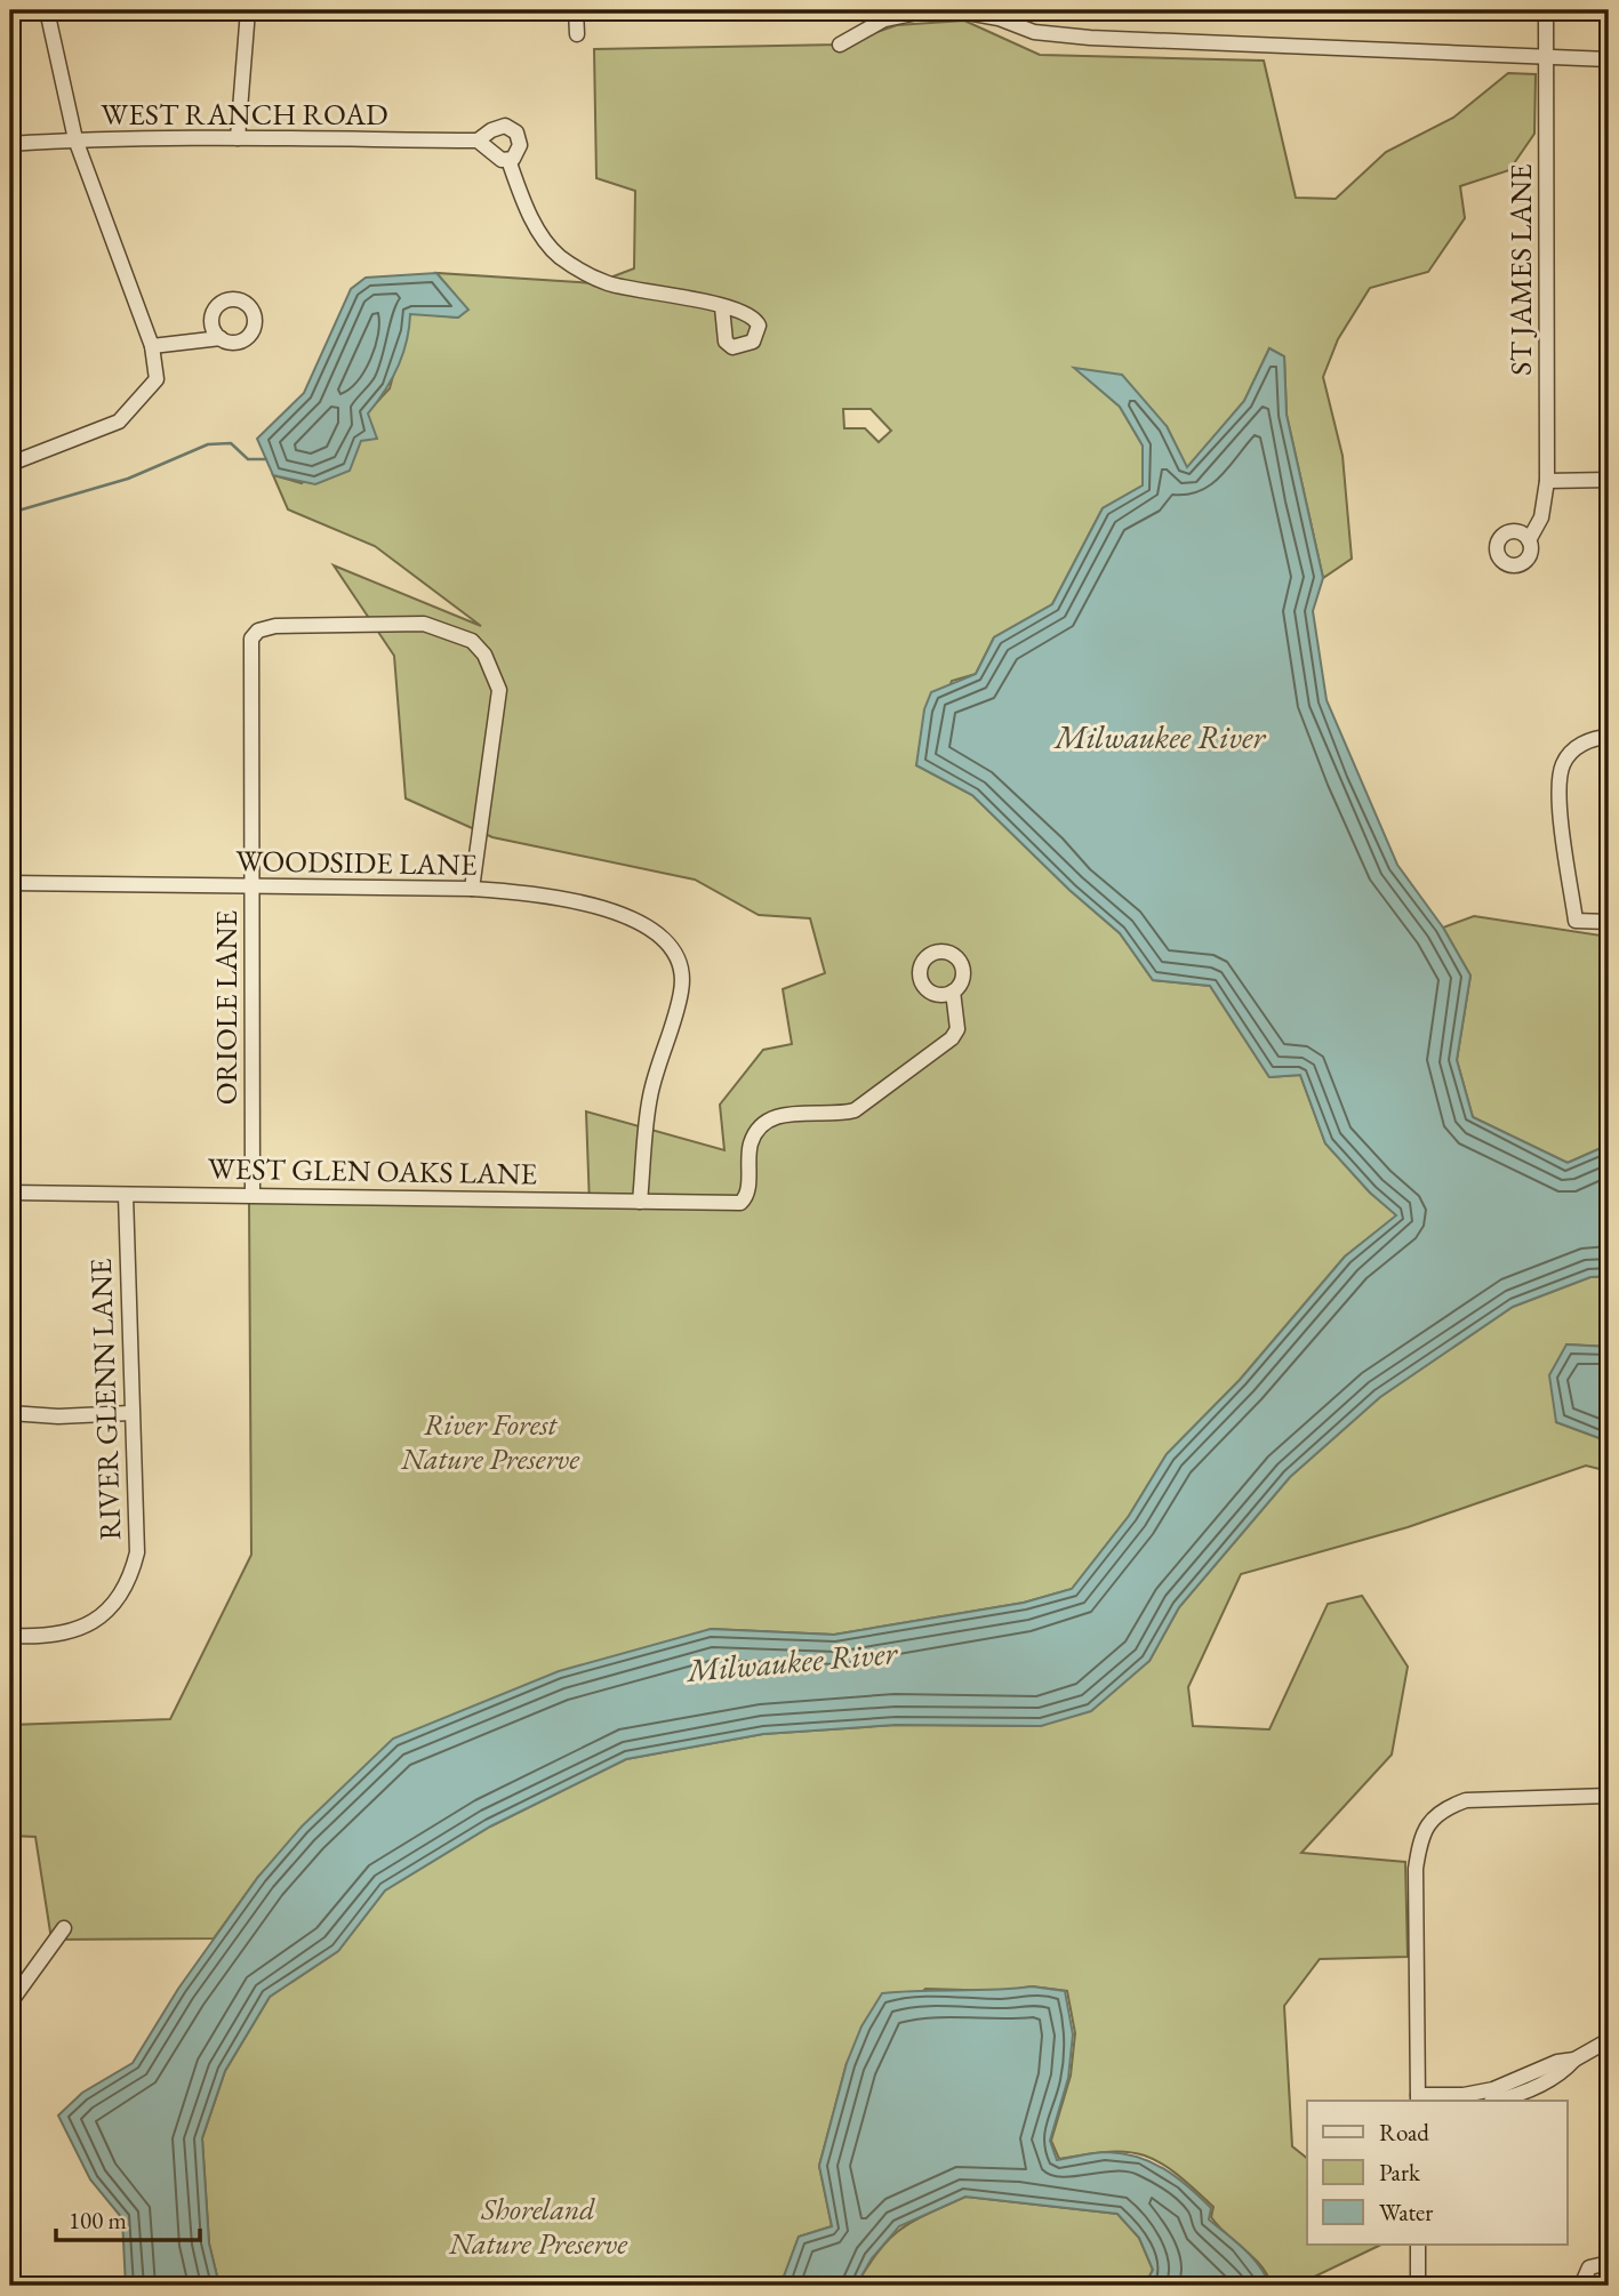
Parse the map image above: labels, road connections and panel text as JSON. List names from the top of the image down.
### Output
{
  "streets": {
    "street": [
      "WEST RANCH ROAD",
      "ST JAMES LANE",
      "WOODSIDE LANE",
      "ORIOLE LANE",
      "WEST GLEN OAKS LANE",
      "RIVER GLENN LANE"
    ]
  },
  "crossings": [
    ["WOODSIDE LANE", "ORIOLE LANE"],
    ["WOODSIDE LANE", "WEST GLEN OAKS LANE"],
    ["ORIOLE LANE", "WEST GLEN OAKS LANE"],
    ["WEST GLEN OAKS LANE", "RIVER GLENN LANE"]
  ],
  "water": ["Milwaukee River"],
  "parks": ["River Forest Nature Preserve", "Shoreland Nature Preserve"],
  "legend": ["Road", "Park", "Water"],
  "scale_bar": "100 m"
}
